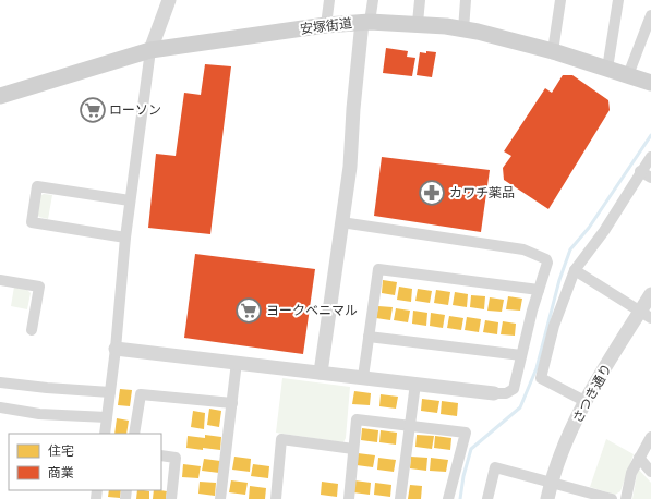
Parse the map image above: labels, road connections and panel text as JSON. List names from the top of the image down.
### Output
{
  "streets": {
    "main road": ["安塚街道"],
    "street": ["さつき通り"]
  },
  "places": {
    "supermarket": ["ローソン", "ヨークベニマル"],
    "pharmacy": ["カワチ薬品"]
  },
  "legend": ["住宅", "商業"]
}
